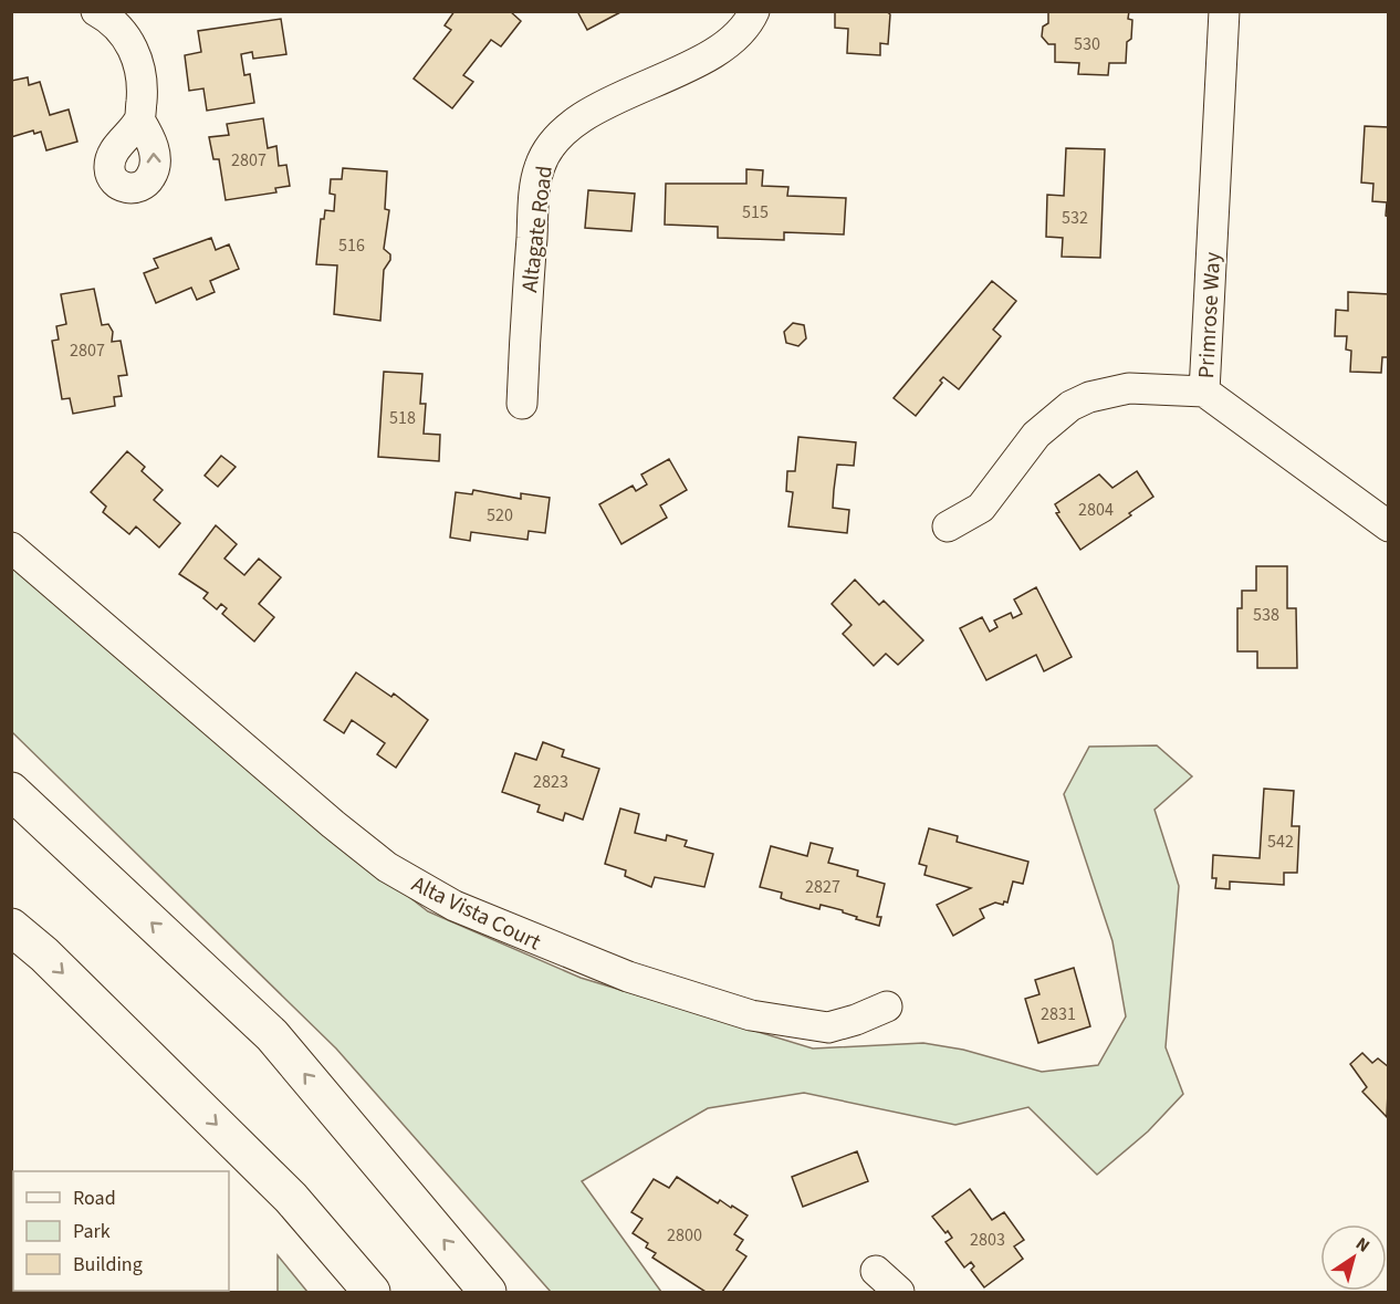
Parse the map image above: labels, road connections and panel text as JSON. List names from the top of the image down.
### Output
{
  "streets": {
    "street": ["Altagate Road", "Primrose Way", "Alta Vista Court"]
  },
  "house_numbers": [
    "530",
    "2807",
    "515",
    "532",
    "516",
    "2807",
    "518",
    "2804",
    "520",
    "538",
    "2823",
    "542",
    "2827",
    "2831",
    "2800",
    "2803"
  ],
  "legend": ["Road", "Park", "Building"],
  "north": "top right"
}
